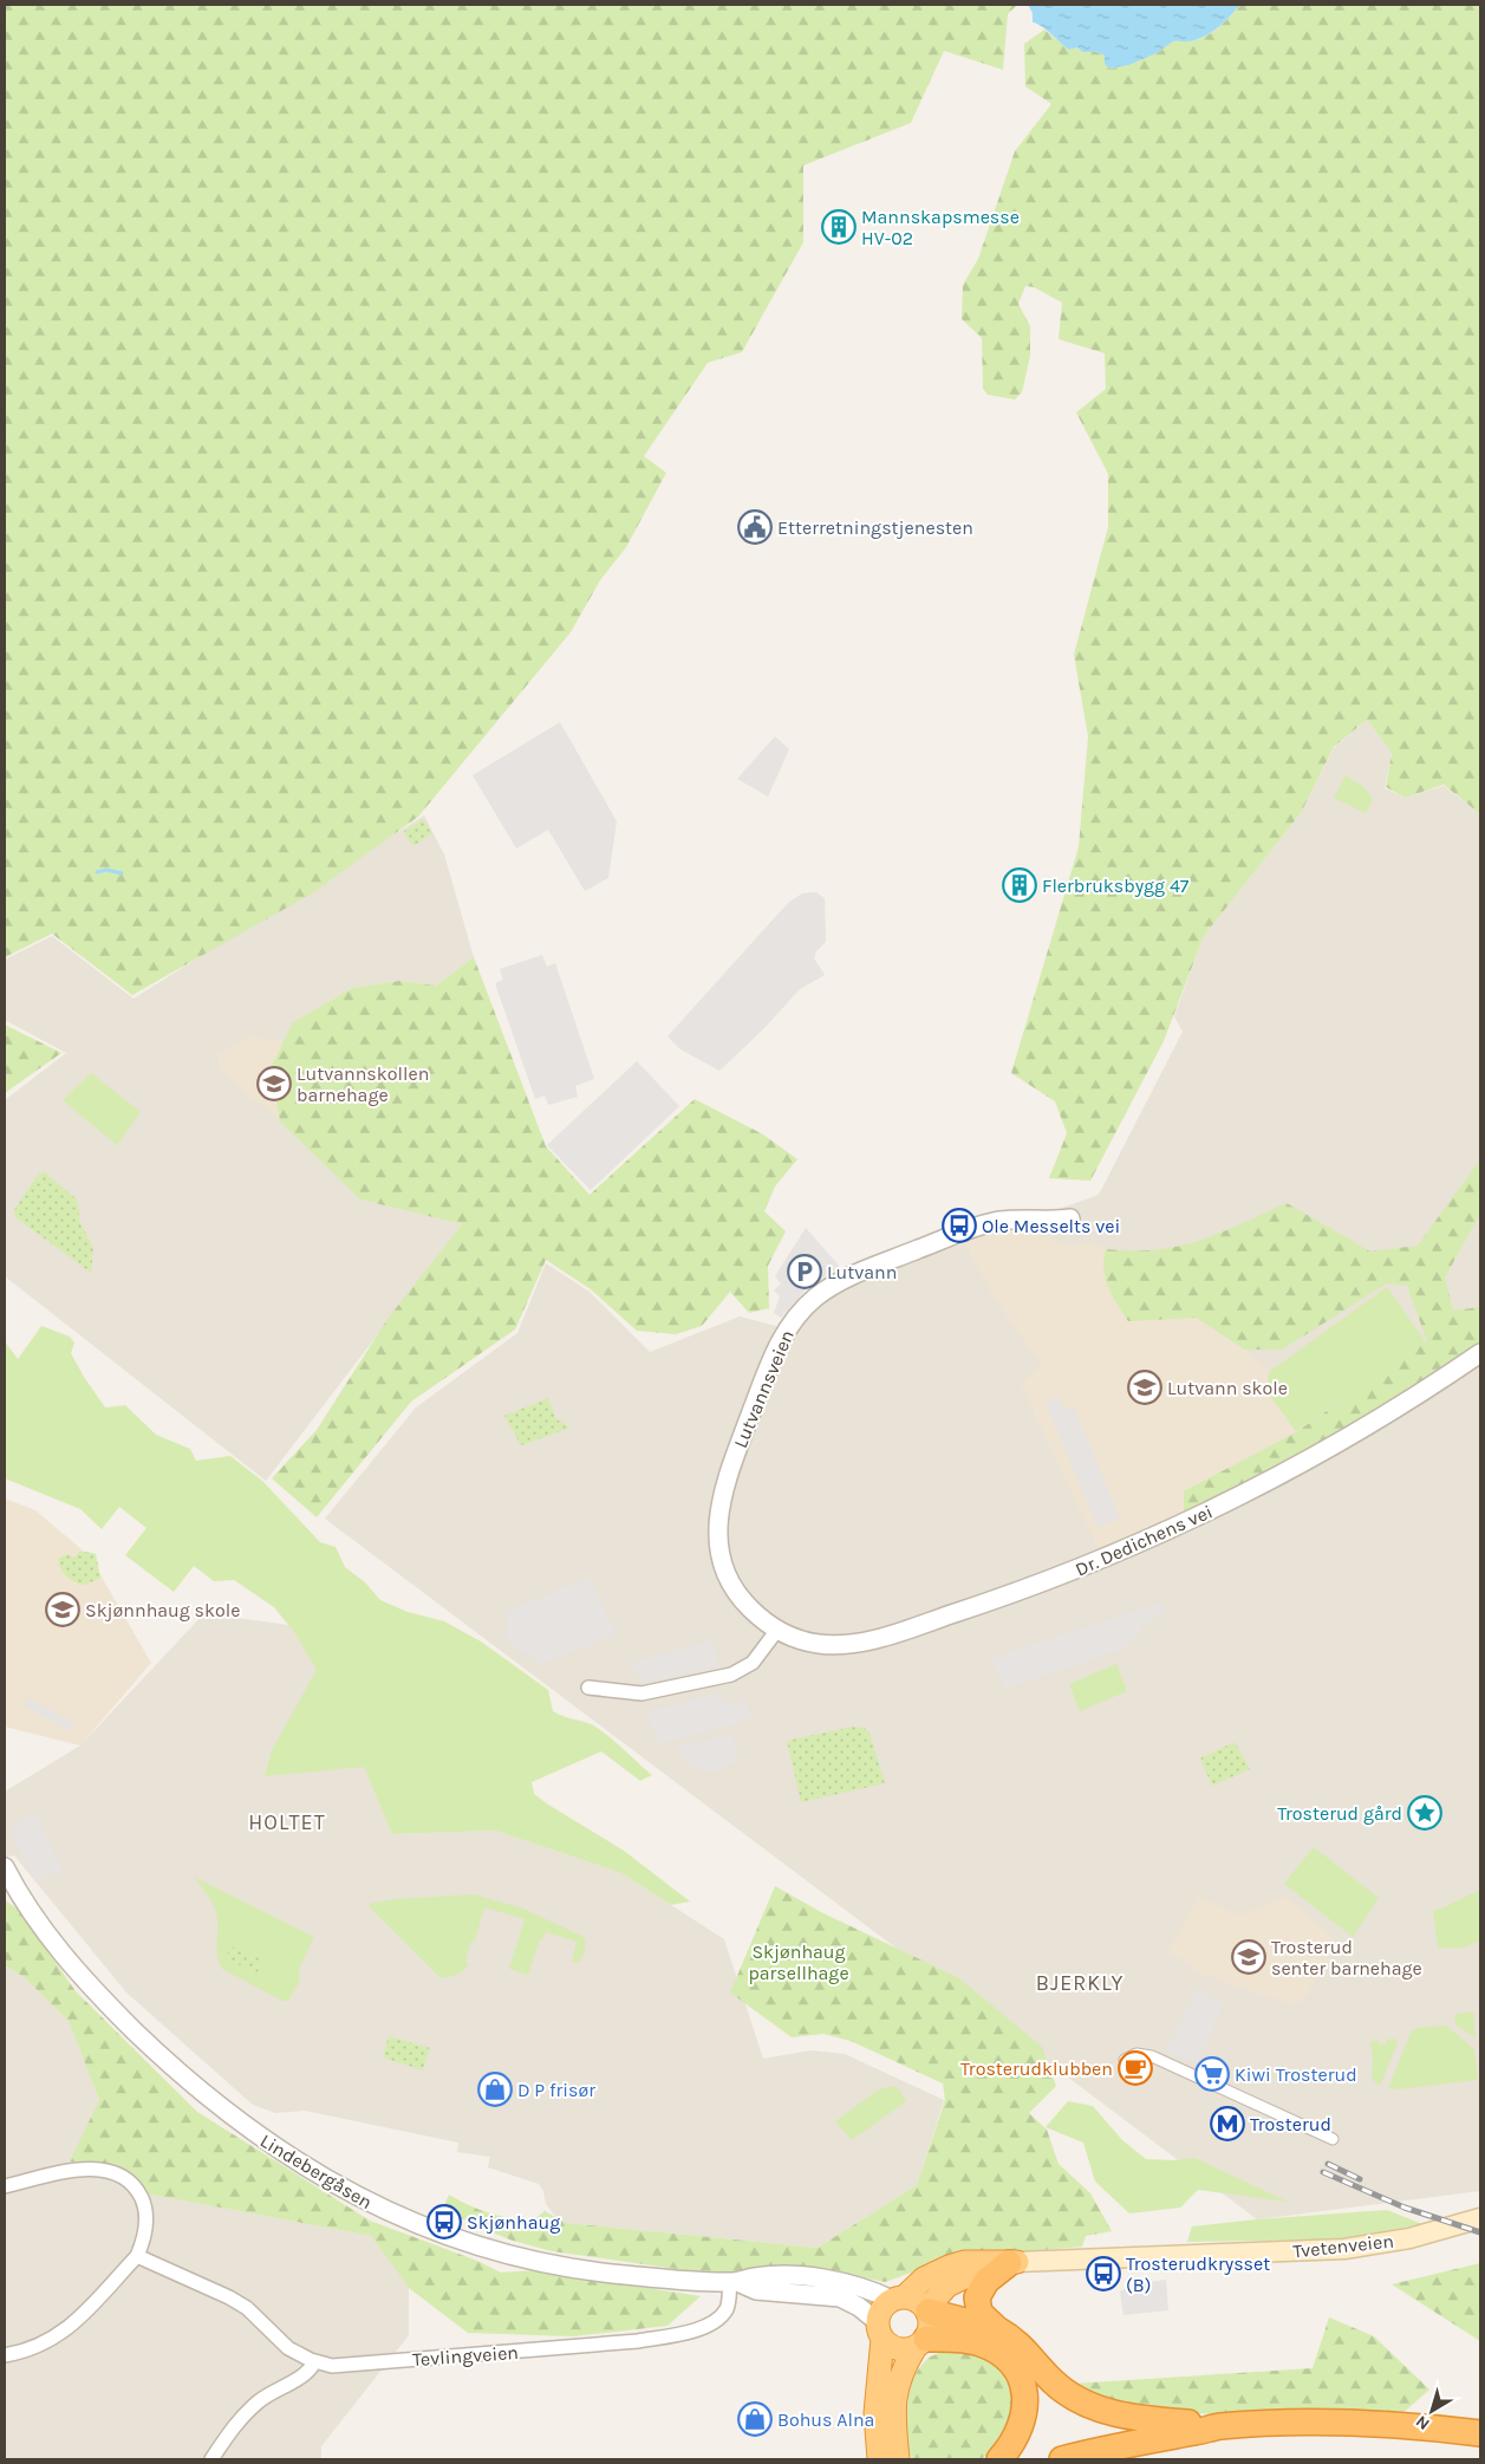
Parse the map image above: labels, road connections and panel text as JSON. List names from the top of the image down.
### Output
{
  "streets": {
    "highway": ["Tvetenveien"],
    "street": [
      "Lutvannsveien",
      "Dr. Dedichens vei",
      "Lindebergåsen",
      "Tevlingveien"
    ]
  },
  "crossings": [
    ["Lutvannsveien", "Dr. Dedichens vei"],
    ["Lindebergåsen", "Tvetenveien"],
    ["Lindebergåsen", "Tevlingveien"]
  ],
  "districts": ["HOLTET", "BJERKLY"],
  "parks": ["Skjønhaug parsellhage"],
  "places": {
    "building": ["Mannskapsmesse HV-02", "Flerbruksbygg 47"],
    "public building": ["Etterretningstjenesten"],
    "school or university": [
      "Lutvannskollen barnehage",
      "Lutvann skole",
      "Skjønnhaug skole",
      "Trosterud senter barnehage"
    ],
    "bus stop": ["Ole Messelts vei", "Skjønhaug", "Trosterudkrysset (B)"],
    "parking": ["Lutvann"],
    "place": ["Trosterud gård"],
    "cafe": ["Trosterudklubben"],
    "supermarket": ["Kiwi Trosterud"],
    "shop": ["D P frisør", "Bohus Alna"],
    "metro station": ["Trosterud"]
  },
  "north": "bottom left"
}
